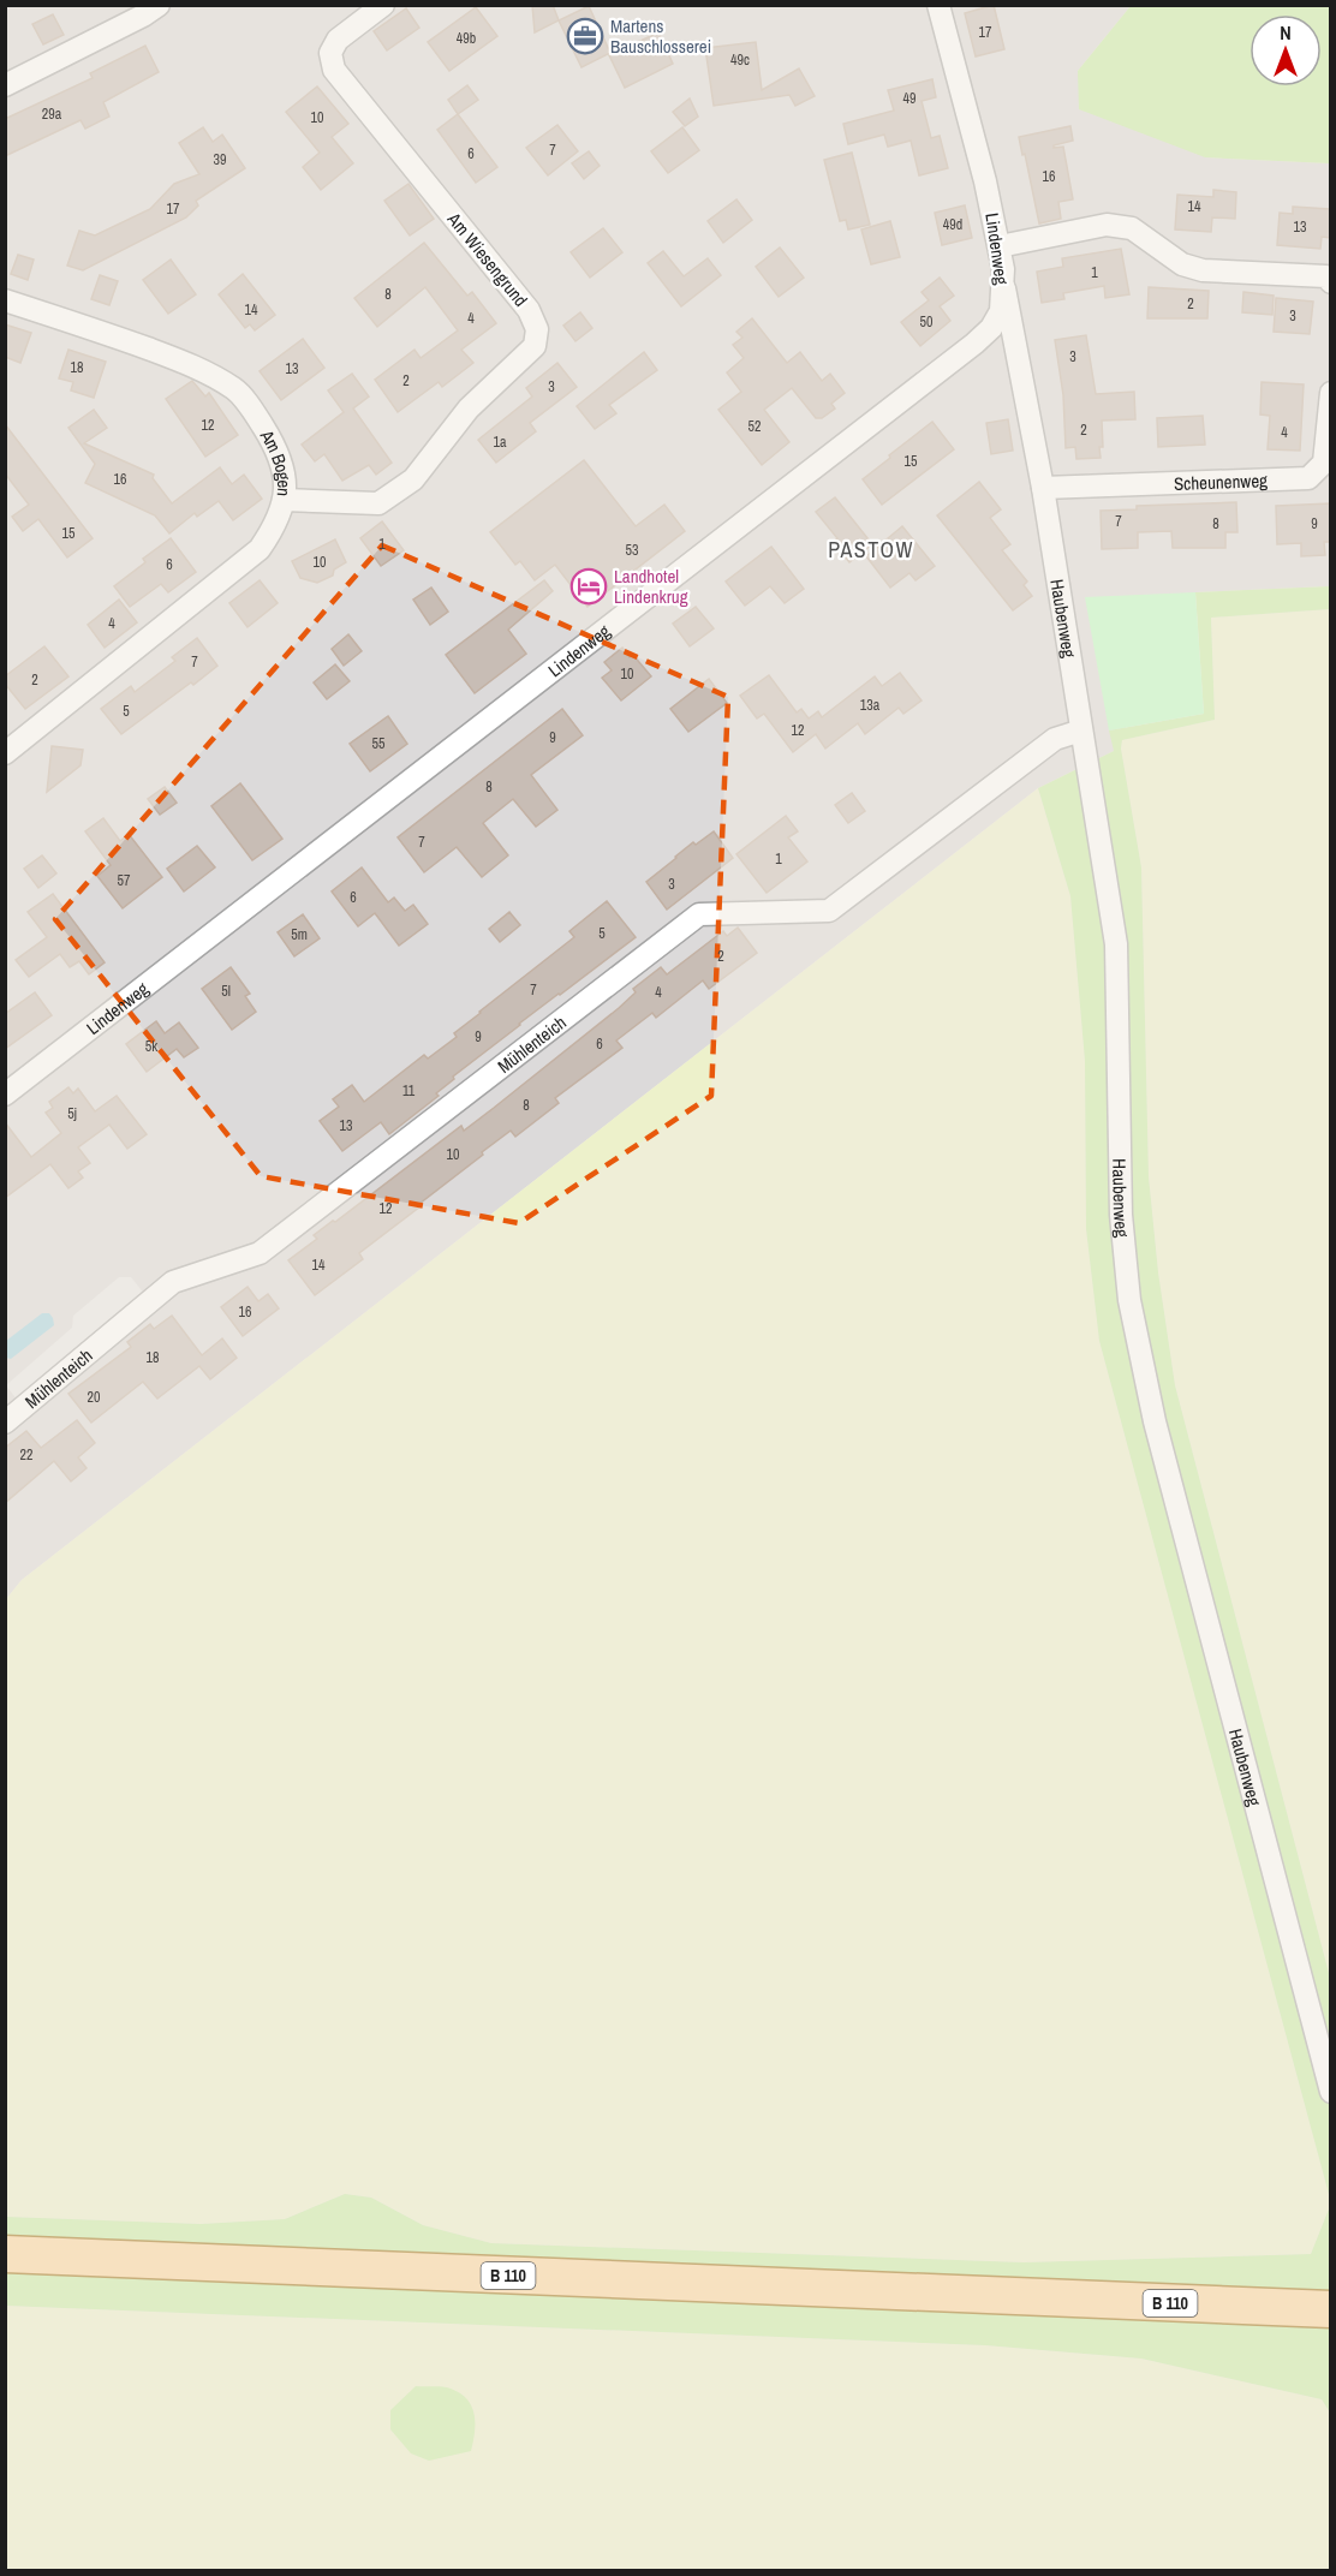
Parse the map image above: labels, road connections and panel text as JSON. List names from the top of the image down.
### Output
{
  "streets": {
    "main road": ["B 110"],
    "street": [
      "Lindenweg",
      "Am Wiesengrund",
      "Am Bogen",
      "Scheunenweg",
      "Haubenweg",
      "Mühlenteich"
    ]
  },
  "crossings": [
    ["Lindenweg", "Haubenweg"],
    ["Am Wiesengrund", "Am Bogen"],
    ["Scheunenweg", "Haubenweg"],
    ["Haubenweg", "Mühlenteich"]
  ],
  "districts": ["PASTOW"],
  "places": {
    "office": ["Martens Bauschlosserei"],
    "hotel": ["Landhotel Lindenkrug"]
  },
  "house_numbers": [
    "17",
    "49b",
    "49c",
    "49",
    "29a",
    "10",
    "7",
    "6",
    "39",
    "16",
    "14",
    "17",
    "49d",
    "13",
    "1",
    "8",
    "2",
    "14",
    "3",
    "4",
    "50",
    "3",
    "18",
    "13",
    "2",
    "3",
    "12",
    "52",
    "2",
    "4",
    "1a",
    "15",
    "16",
    "7",
    "8",
    "9",
    "15",
    "1",
    "53",
    "10",
    "6",
    "4",
    "7",
    "10",
    "2",
    "13a",
    "5",
    "12",
    "9",
    "55",
    "8",
    "7",
    "1",
    "57",
    "3",
    "6",
    "5",
    "5m",
    "2",
    "7",
    "5l",
    "4",
    "9",
    "6",
    "5k",
    "11",
    "8",
    "5j",
    "13",
    "10",
    "12",
    "14",
    "16",
    "18",
    "20",
    "22"
  ],
  "north": "top"
}
